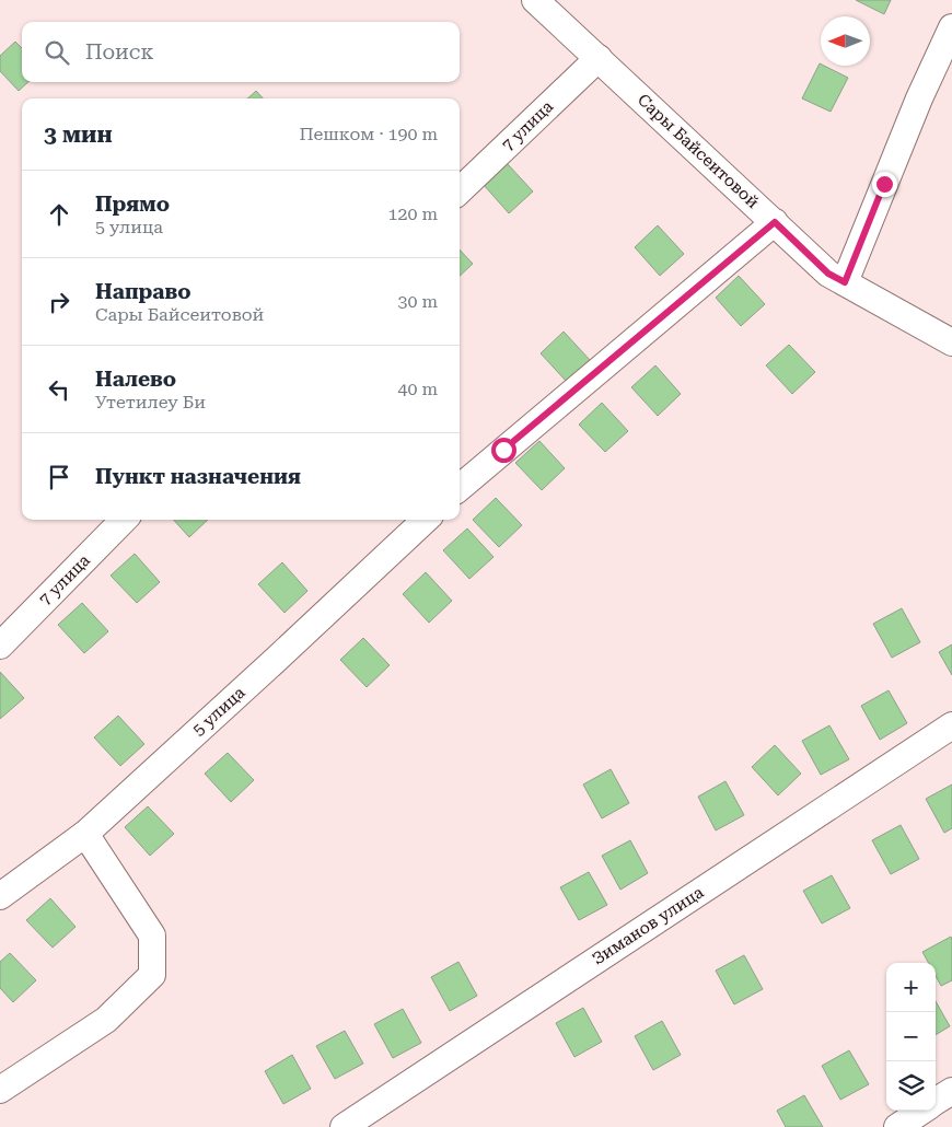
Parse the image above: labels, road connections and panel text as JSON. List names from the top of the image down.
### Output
{
  "streets": {
    "street": [
      "7 улица",
      "Сары Байсеитовой",
      "5 улица",
      "Зиманов улица"
    ]
  },
  "crossings": [
    ["7 улица", "Сары Байсеитовой"]
  ],
  "north": "left",
  "page": {
    "search": "Поиск",
    "heading": ["3 мин", "Пешком · 190 m"],
    "list": [
      ["Прямо", "5 улица", "120 m"],
      ["Направо", "Сары Байсеитовой", "30 m"],
      ["Налево", "Утетилеу Би", "40 m"],
      "Пункт назначения"
    ],
    "map_buttons": ["+", "−"]
  }
}
